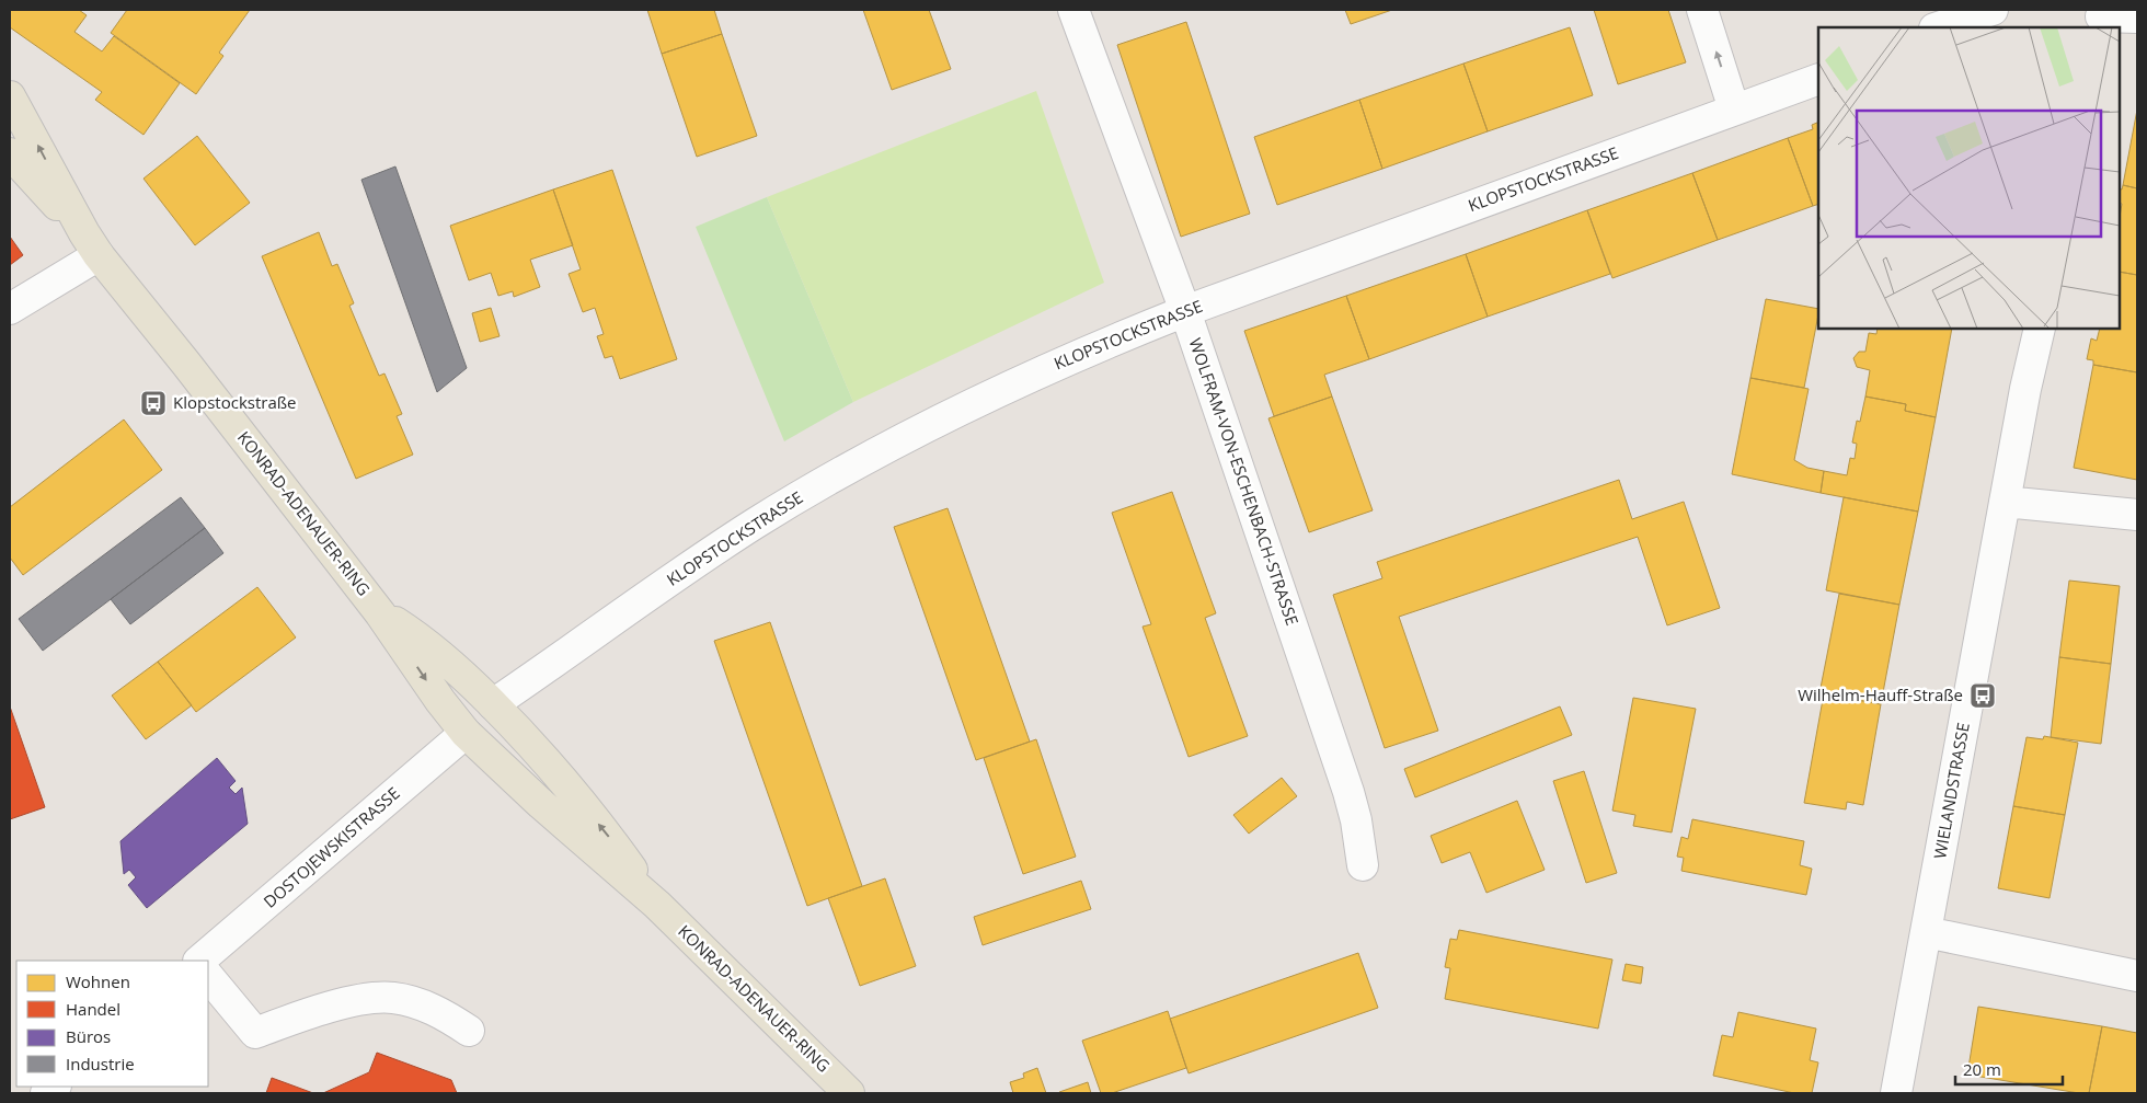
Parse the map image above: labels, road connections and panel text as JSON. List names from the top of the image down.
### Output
{
  "streets": {
    "main road": ["KONRAD-ADENAUER-RING"],
    "street": [
      "KLOPSTOCKSTRASSE",
      "WOLFRAM-VON-ESCHENBACH-STRASSE",
      "WIELANDSTRASSE",
      "DOSTOJEWSKISTRASSE"
    ]
  },
  "crossings": [
    ["KLOPSTOCKSTRASSE", "WOLFRAM-VON-ESCHENBACH-STRASSE"],
    ["KLOPSTOCKSTRASSE", "KONRAD-ADENAUER-RING"],
    ["KONRAD-ADENAUER-RING", "DOSTOJEWSKISTRASSE"]
  ],
  "places": {
    "bus stop": ["Klopstockstraße", "Wilhelm-Hauff-Straße"]
  },
  "legend": [
    "Wohnen",
    "Handel",
    "Büros",
    "Industrie"
  ],
  "scale_bar": "20 m"
}
